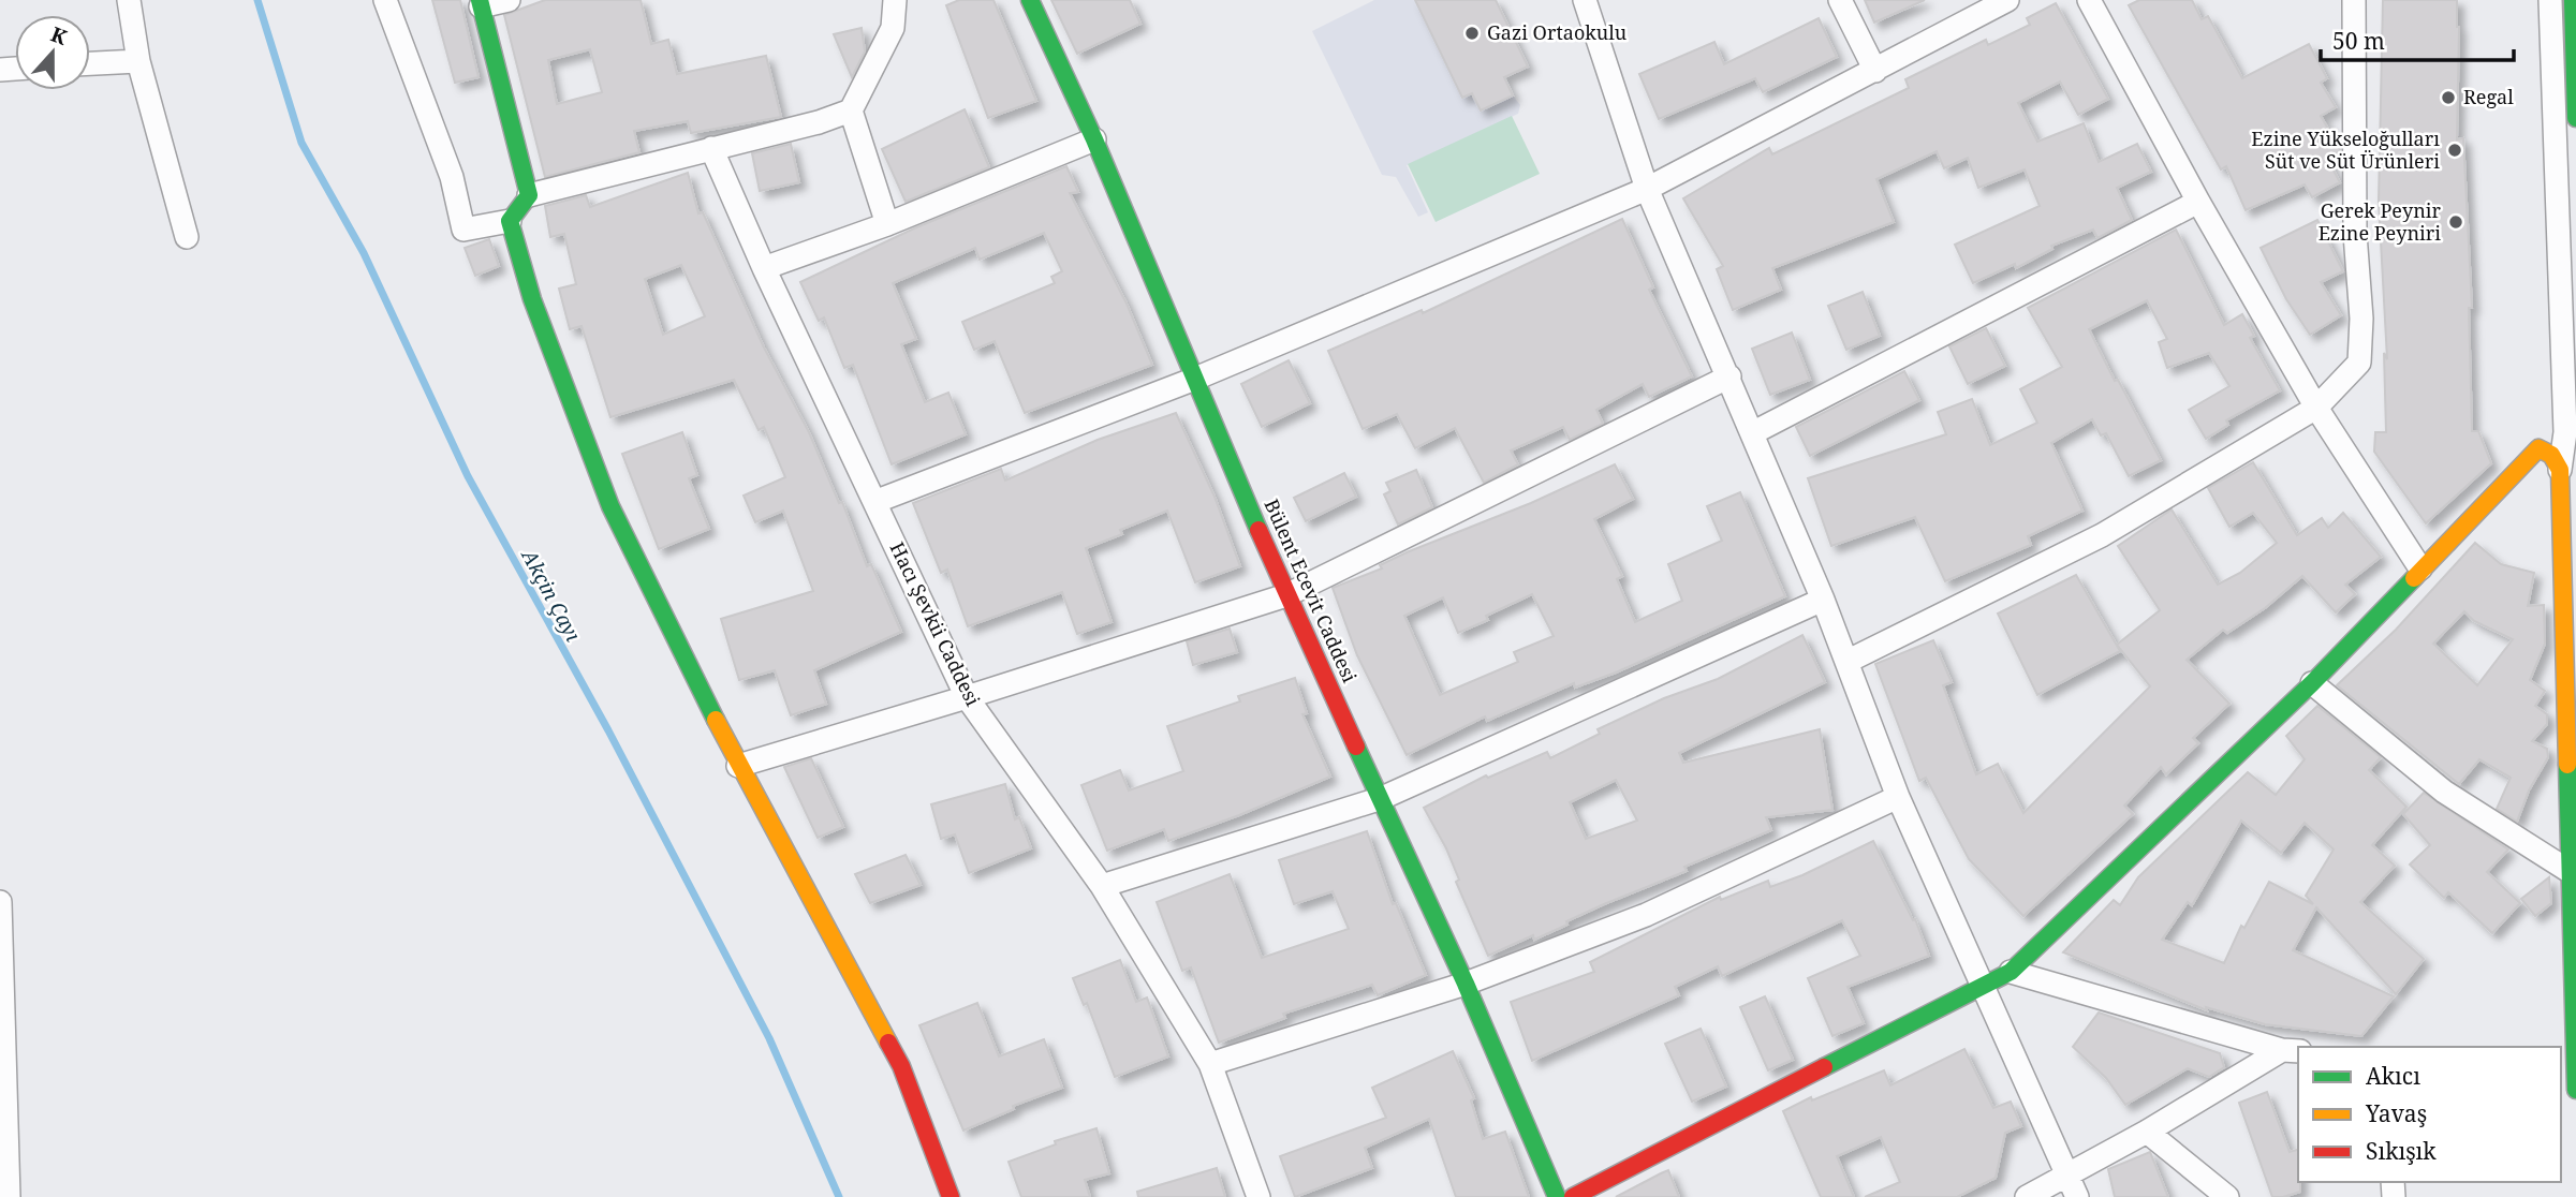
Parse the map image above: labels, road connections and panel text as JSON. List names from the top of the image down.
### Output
{
  "streets": {
    "main road": ["Bülent Ecevit Caddesi"],
    "street": ["Hacı Şevkii Caddesi"]
  },
  "water": ["Akçin Çayı"],
  "places": [
    "Gazi Ortaokulu",
    "Regal",
    "Ezine Yükseloğulları Süt ve Süt Ürünleri",
    "Gerek Peynir Ezine Peyniri"
  ],
  "legend": ["Akıcı", "Yavaş", "Sıkışık"],
  "scale_bar": "50 m",
  "north": "top"
}
